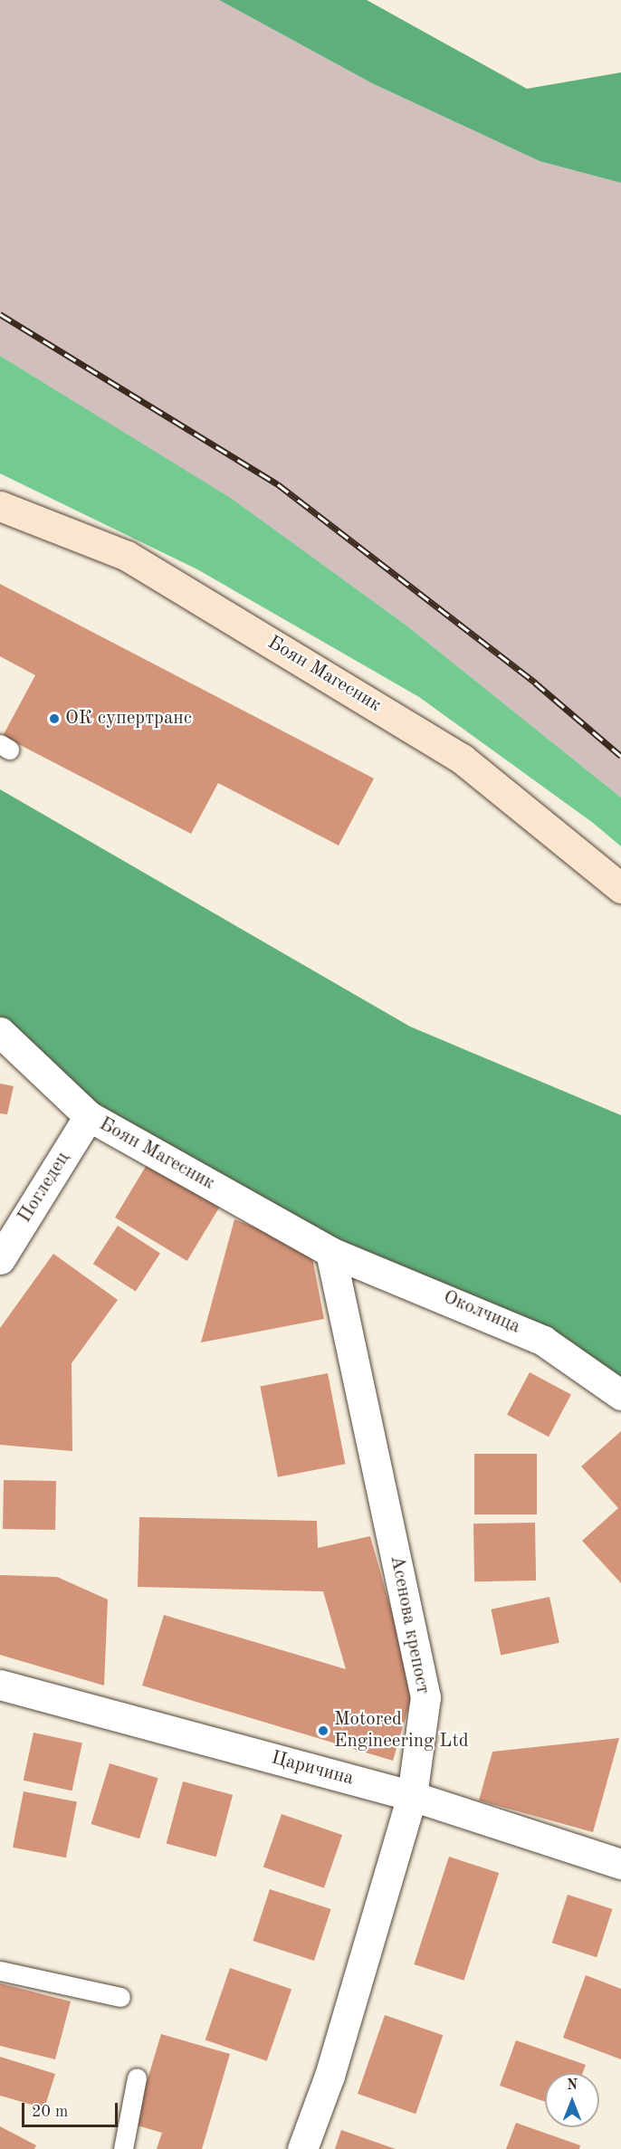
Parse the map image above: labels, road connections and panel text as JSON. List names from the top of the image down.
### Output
{
  "streets": {
    "street": [
      "Боян Магесник",
      "Погледец",
      "Околчица",
      "Асенова крепост",
      "Царичина"
    ]
  },
  "crossings": [
    ["Боян Магесник", "Погледец"],
    ["Боян Магесник", "Околчица"],
    ["Боян Магесник", "Асенова крепост"],
    ["Околчица", "Асенова крепост"],
    ["Асенова крепост", "Царичина"]
  ],
  "places": ["ОК супертранс", "Motored Engineering Ltd"],
  "scale_bar": "20 m",
  "north": "top"
}
